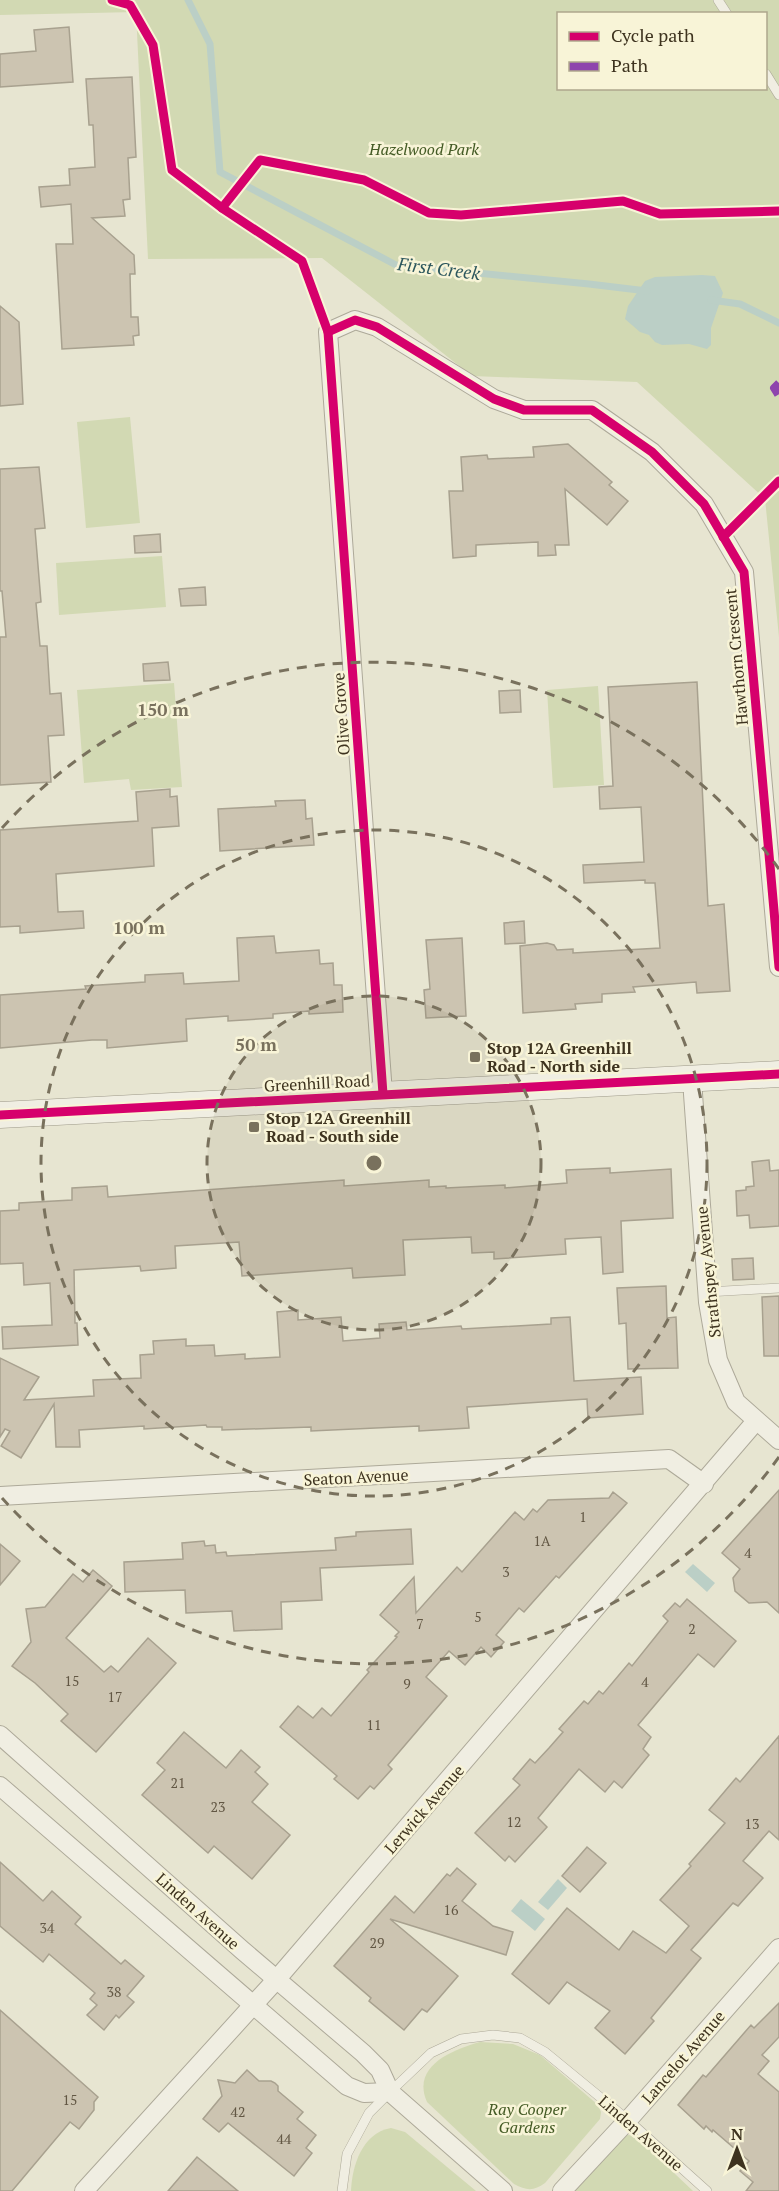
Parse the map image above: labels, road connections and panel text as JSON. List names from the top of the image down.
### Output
{
  "streets": {
    "main road": ["Greenhill Road"],
    "street": [
      "Hawthorn Crescent",
      "Olive Grove",
      "Strathspey Avenue",
      "Seaton Avenue",
      "Lerwick Avenue",
      "Linden Avenue",
      "Lancelot Avenue"
    ]
  },
  "crossings": [
    ["Hawthorn Crescent", "Olive Grove"],
    ["Olive Grove", "Greenhill Road"],
    ["Greenhill Road", "Strathspey Avenue"],
    ["Strathspey Avenue", "Lerwick Avenue"],
    ["Seaton Avenue", "Lerwick Avenue"],
    ["Lerwick Avenue", "Linden Avenue"],
    ["Linden Avenue", "Lancelot Avenue"]
  ],
  "water": ["First Creek"],
  "parks": ["Hazelwood Park", "Ray Cooper Gardens"],
  "places": {
    "transit": ["Stop 12A Greenhill Road - North side", "Stop 12A Greenhill Road - South side"]
  },
  "house_numbers": [
    "1",
    "1A",
    "4",
    "3",
    "5",
    "7",
    "2",
    "15",
    "4",
    "9",
    "17",
    "11",
    "21",
    "23",
    "12",
    "13",
    "16",
    "34",
    "29",
    "38",
    "15",
    "42",
    "44"
  ],
  "legend": ["Cycle path", "Path"],
  "north": "top",
  "rings": ["150 m", "100 m", "50 m"]
}
